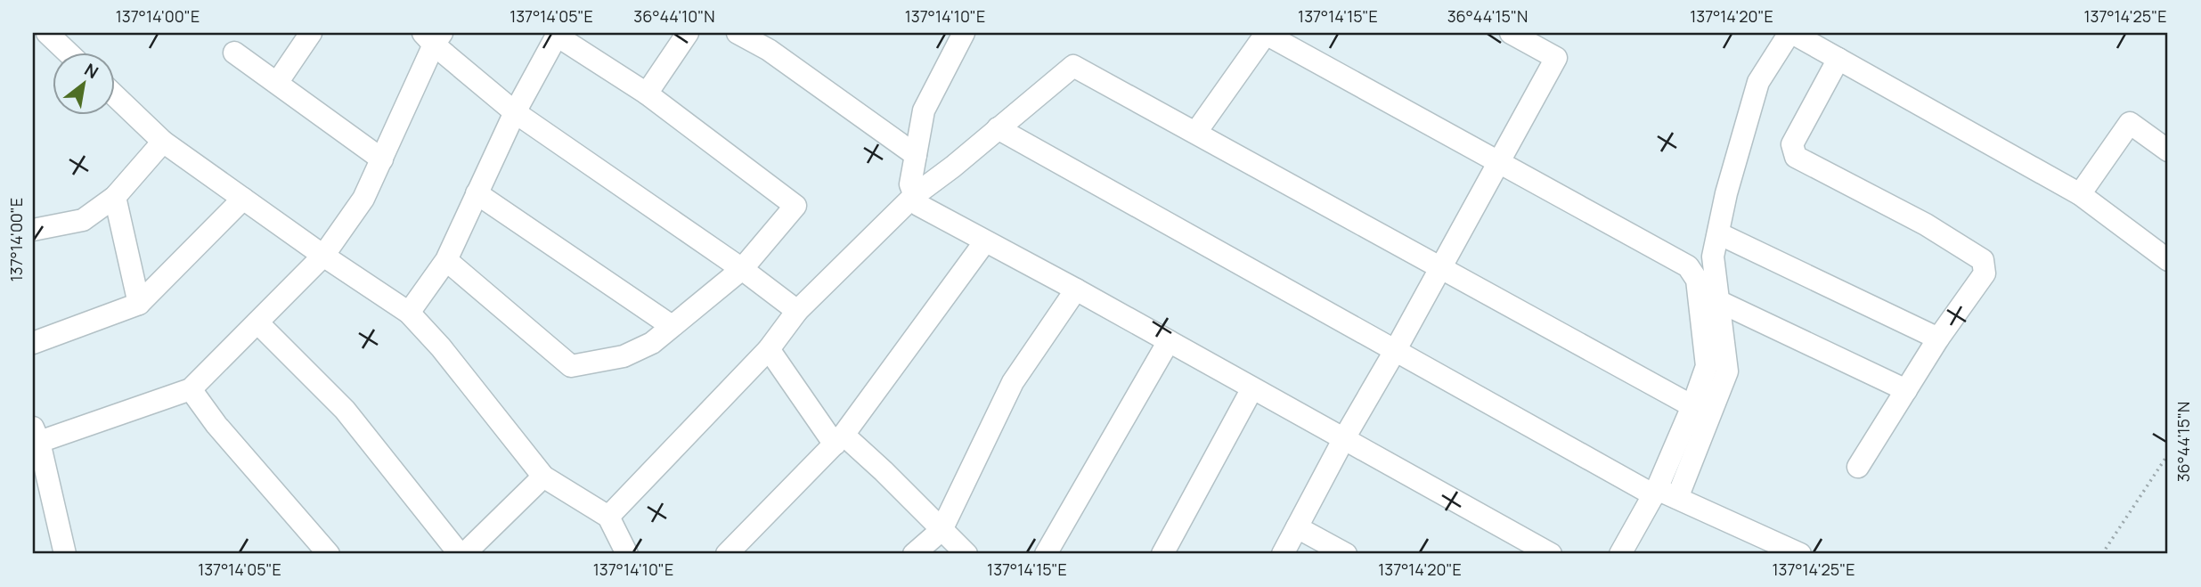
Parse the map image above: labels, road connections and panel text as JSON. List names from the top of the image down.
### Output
{
  "north": "top right",
  "coordinates": [
    "137°14'00\"E",
    "137°14'05\"E",
    "36°44'10\"N",
    "137°14'10\"E",
    "137°14'15\"E",
    "36°44'15\"N",
    "137°14'20\"E",
    "137°14'25\"E"
  ]
}
